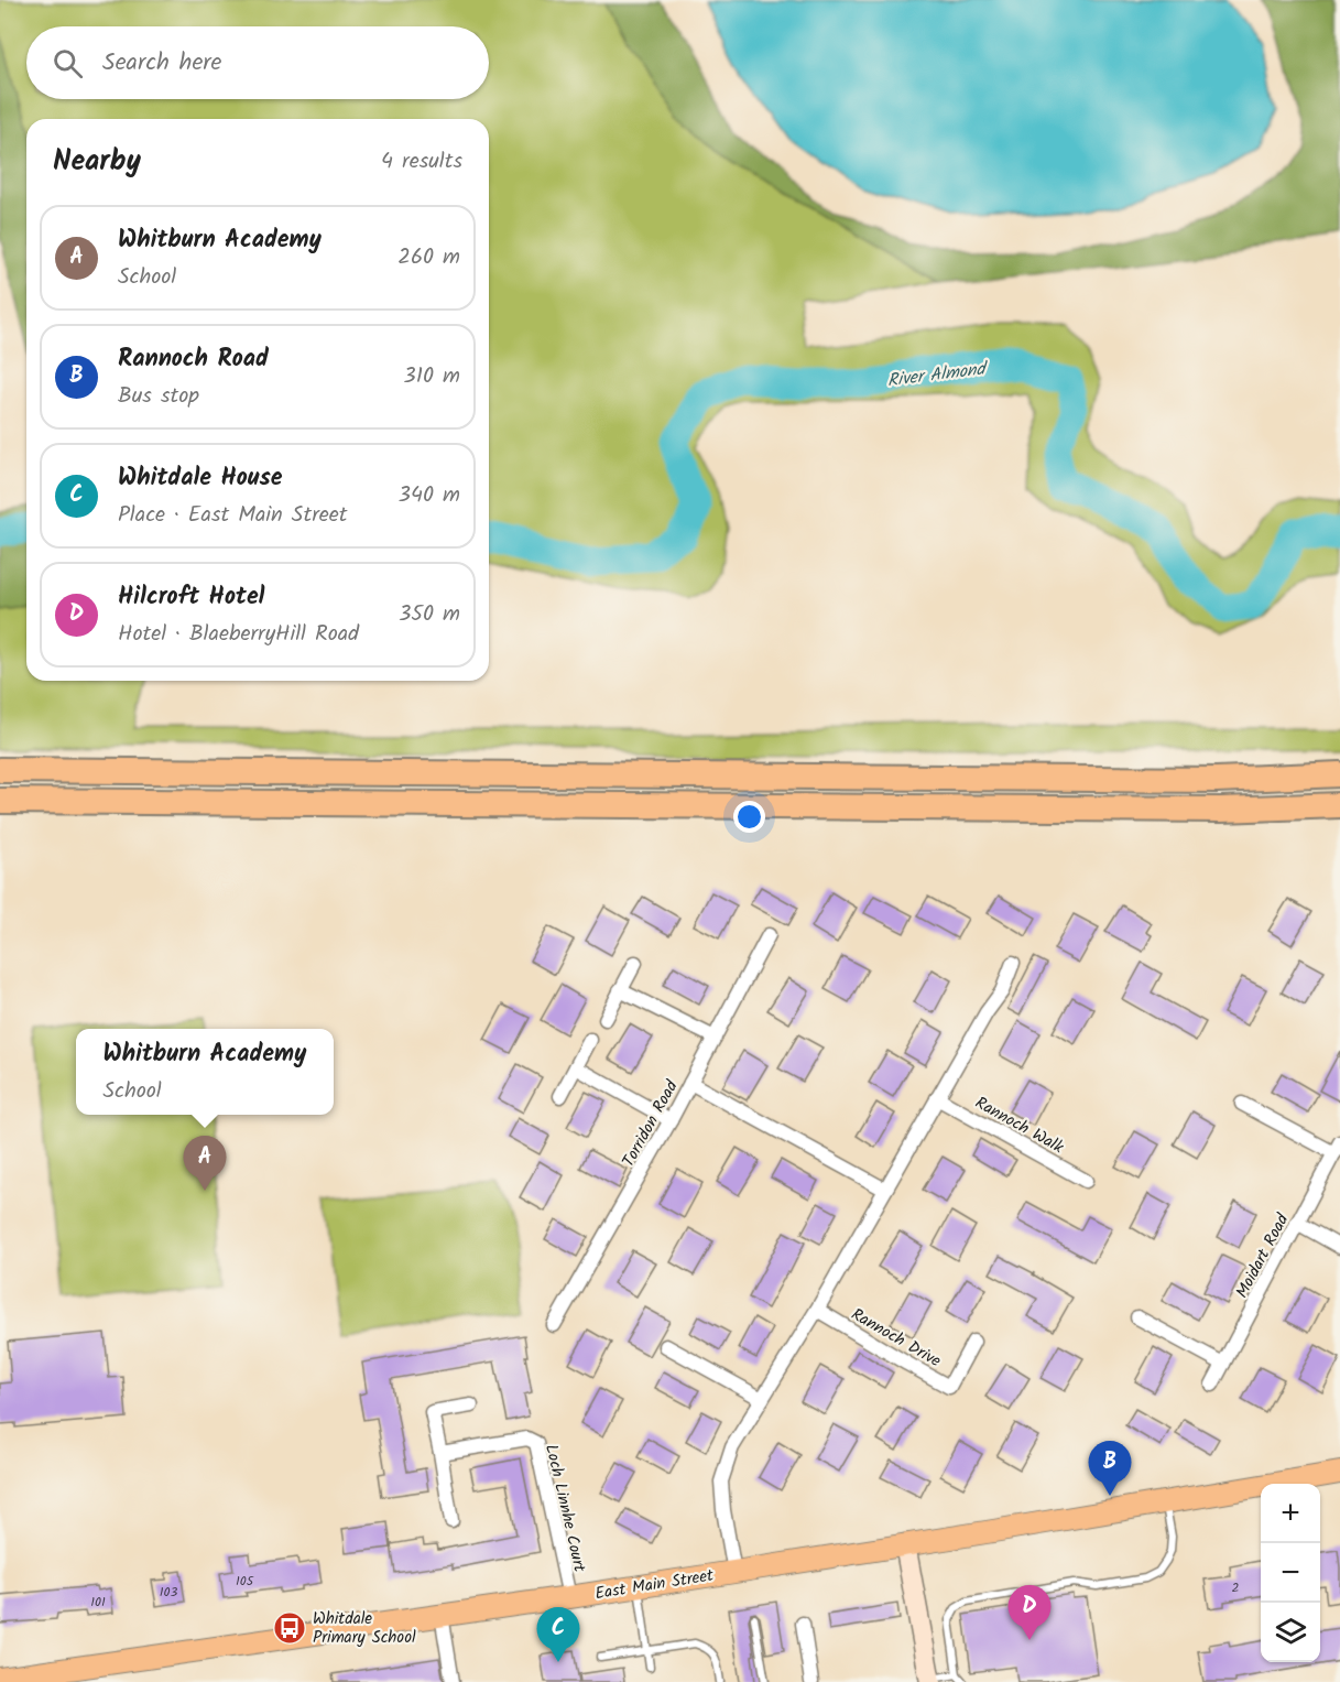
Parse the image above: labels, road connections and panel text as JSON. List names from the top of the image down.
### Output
{
  "streets": {
    "main road": ["East Main Street"],
    "street": [
      "Torridon Road",
      "Rannoch Walk",
      "Moidart Road",
      "Rannoch Drive",
      "Loch Linnhe Court"
    ]
  },
  "crossings": [
    ["Loch Linnhe Court", "East Main Street"]
  ],
  "water": ["River Almond"],
  "places": {
    "bus stop": ["Whitdale Primary School"]
  },
  "house_numbers": [
    "105",
    "2",
    "103",
    "101"
  ],
  "page": {
    "search": "Search here",
    "heading": ["Nearby", "4 results"],
    "list": [
      {
        "mark": "A",
        "name": "Whitburn Academy",
        "note": "School",
        "value": "260 m"
      },
      {
        "mark": "B",
        "name": "Rannoch Road",
        "note": "Bus stop",
        "value": "310 m"
      },
      {
        "mark": "C",
        "name": "Whitdale House",
        "note": "Place · East Main Street",
        "value": "340 m"
      },
      {
        "mark": "D",
        "name": "Hilcroft Hotel",
        "note": "Hotel · BlaeberryHill Road",
        "value": "350 m"
      }
    ],
    "popup": ["Whitburn Academy", "School"],
    "pins": [
      "A",
      "B",
      "D",
      "C"
    ],
    "map_buttons": ["+", "−"]
  }
}
